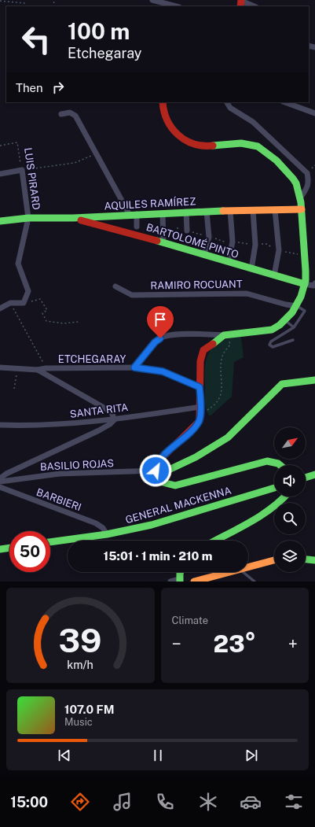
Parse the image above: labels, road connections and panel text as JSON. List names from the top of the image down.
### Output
{
  "streets": {
    "street": [
      "LUIS PIRARD",
      "AQUILES RAMÍREZ",
      "BARTOLOMÉ PINTO",
      "RAMIRO ROCUANT",
      "ETCHEGARAY",
      "SANTA RITA",
      "BASILIO ROJAS",
      "BARBIERI",
      "GENERAL MACKENNA"
    ]
  },
  "crossings": [
    ["LUIS PIRARD", "AQUILES RAMÍREZ"],
    ["AQUILES RAMÍREZ", "BARTOLOMÉ PINTO"],
    ["BARBIERI", "GENERAL MACKENNA"]
  ],
  "north": "top right",
  "page": {
    "turn": ["100 m", "Etchegaray"],
    "then": "Then",
    "limit": "50",
    "trip": "15:01 · 1 min · 210 m",
    "tile": "Climate",
    "heat": ["−", "23°", "+"],
    "song": ["107.0 FM", "Music"],
    "tabs": "15:00",
    "gauge": ["39", "km/h"]
  }
}
